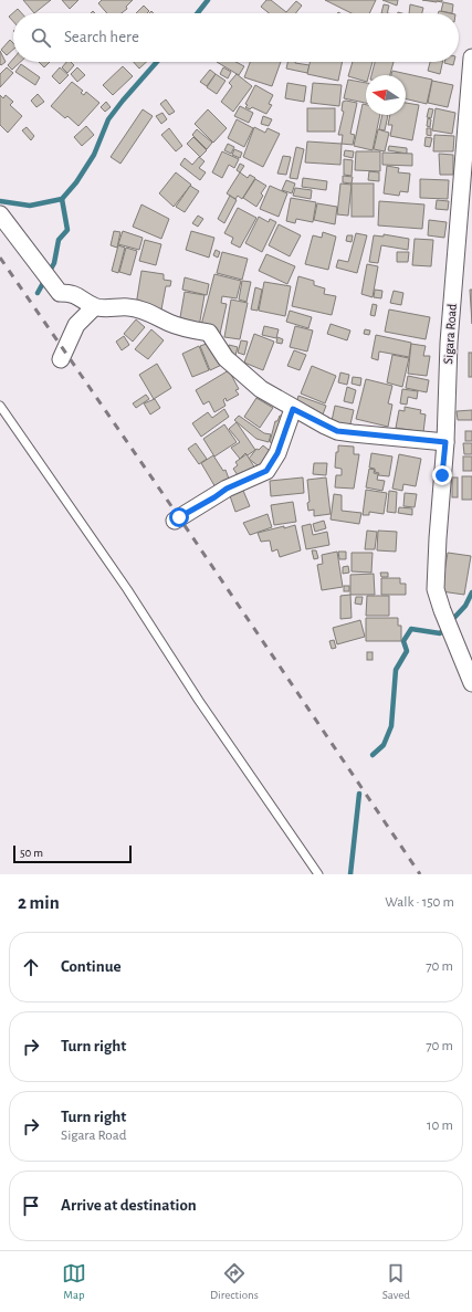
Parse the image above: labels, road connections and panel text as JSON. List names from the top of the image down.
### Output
{
  "streets": {
    "street": ["Sigara Road"]
  },
  "scale_bar": "50 m",
  "north": "left",
  "page": {
    "search": "Search here",
    "scale": "50 m",
    "heading": ["2 min", "Walk · 150 m"],
    "list": [
      ["Continue", "70 m"],
      ["Turn right", "70 m"],
      ["Turn right", "Sigara Road", "10 m"],
      "Arrive at destination"
    ],
    "nav": ["Map", "Directions", "Saved"]
  }
}
